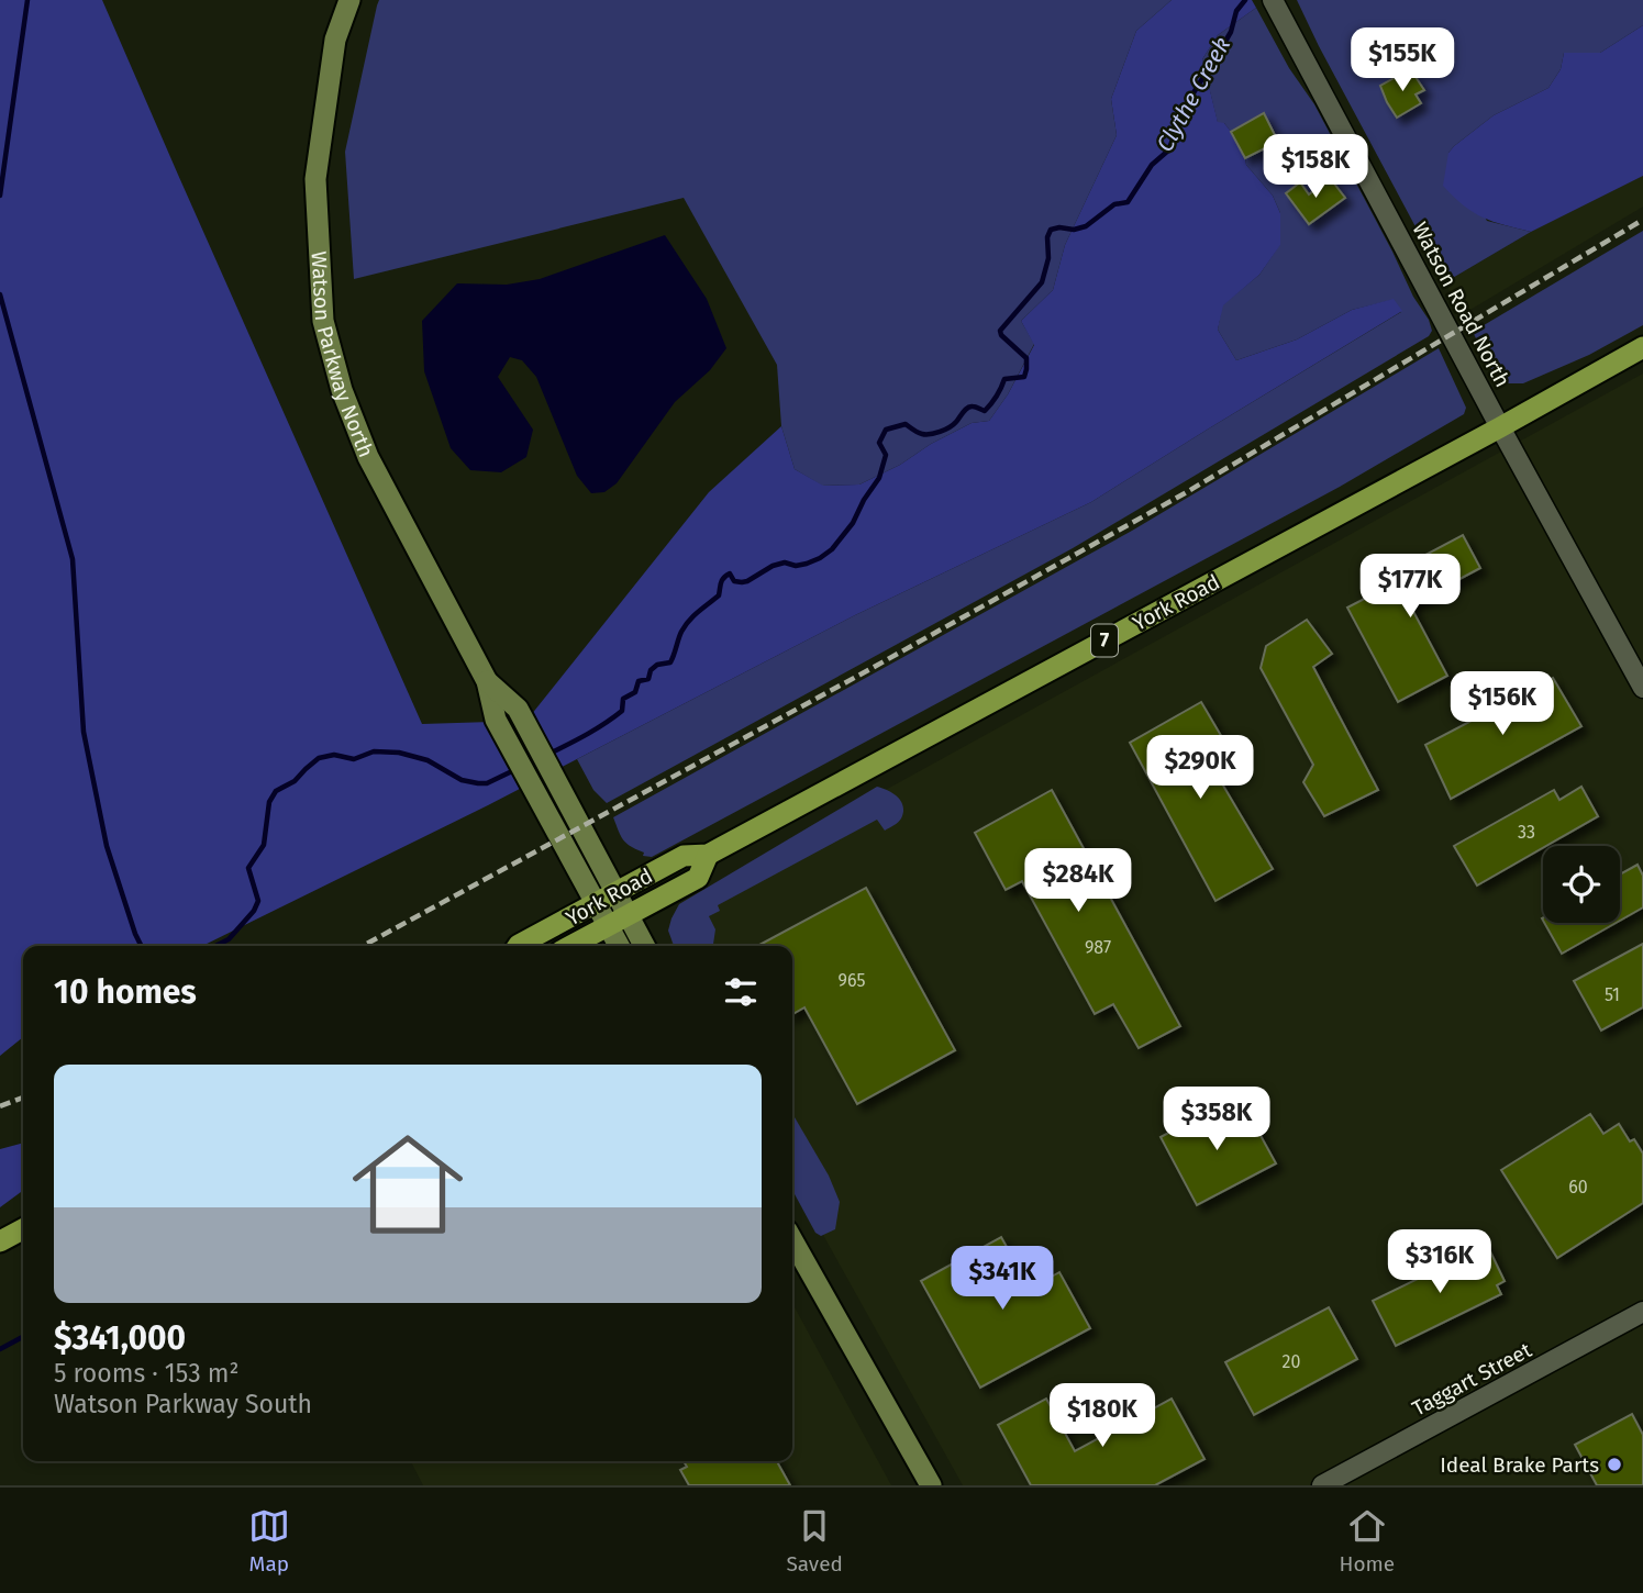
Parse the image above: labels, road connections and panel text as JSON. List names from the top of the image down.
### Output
{
  "streets": {
    "main road": ["Watson Parkway North", "York Road", "7"],
    "street": ["Watson Road North", "Taggart Street"]
  },
  "crossings": [
    ["Watson Road North", "York Road"],
    ["Watson Parkway North", "York Road"]
  ],
  "water": ["Clythe Creek"],
  "places": ["Ideal Brake Parts"],
  "house_numbers": [
    "33",
    "987",
    "965",
    "51",
    "60",
    "20"
  ],
  "page": {
    "price": [
      "$155K",
      "$158K",
      "$177K",
      "$156K",
      "$290K",
      "$284K",
      "$358K",
      "$316K",
      "$341K",
      "$180K"
    ],
    "heading": "10 homes",
    "list": [
      {
        "name": "$341,000",
        "note": "5 rooms · 153 m² · Watson Parkway South"
      }
    ],
    "tabs": ["Map", "Saved", "Home"]
  }
}
